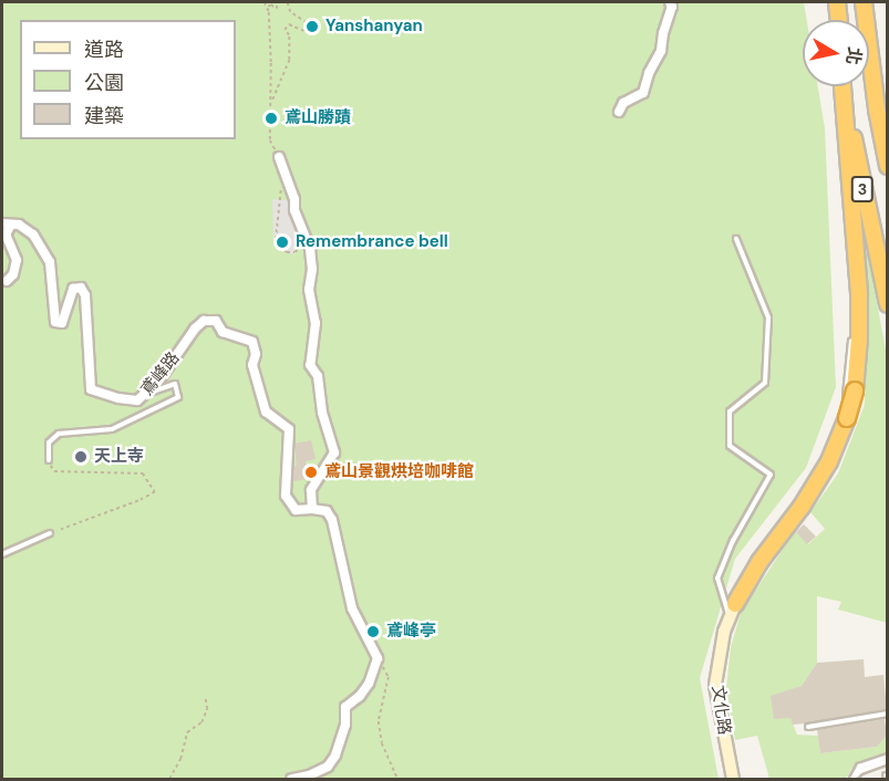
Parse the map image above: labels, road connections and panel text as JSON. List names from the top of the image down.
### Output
{
  "streets": {
    "highway": ["3"],
    "street": ["鳶峰路", "文化路"]
  },
  "places": [
    "Yanshanyan",
    "鳶山勝蹟",
    "Remembrance bell",
    "天上寺",
    "鳶山景觀烘培咖啡館",
    "鳶峰亭"
  ],
  "legend": ["道路", "公園", "建築"],
  "north": "right"
}
